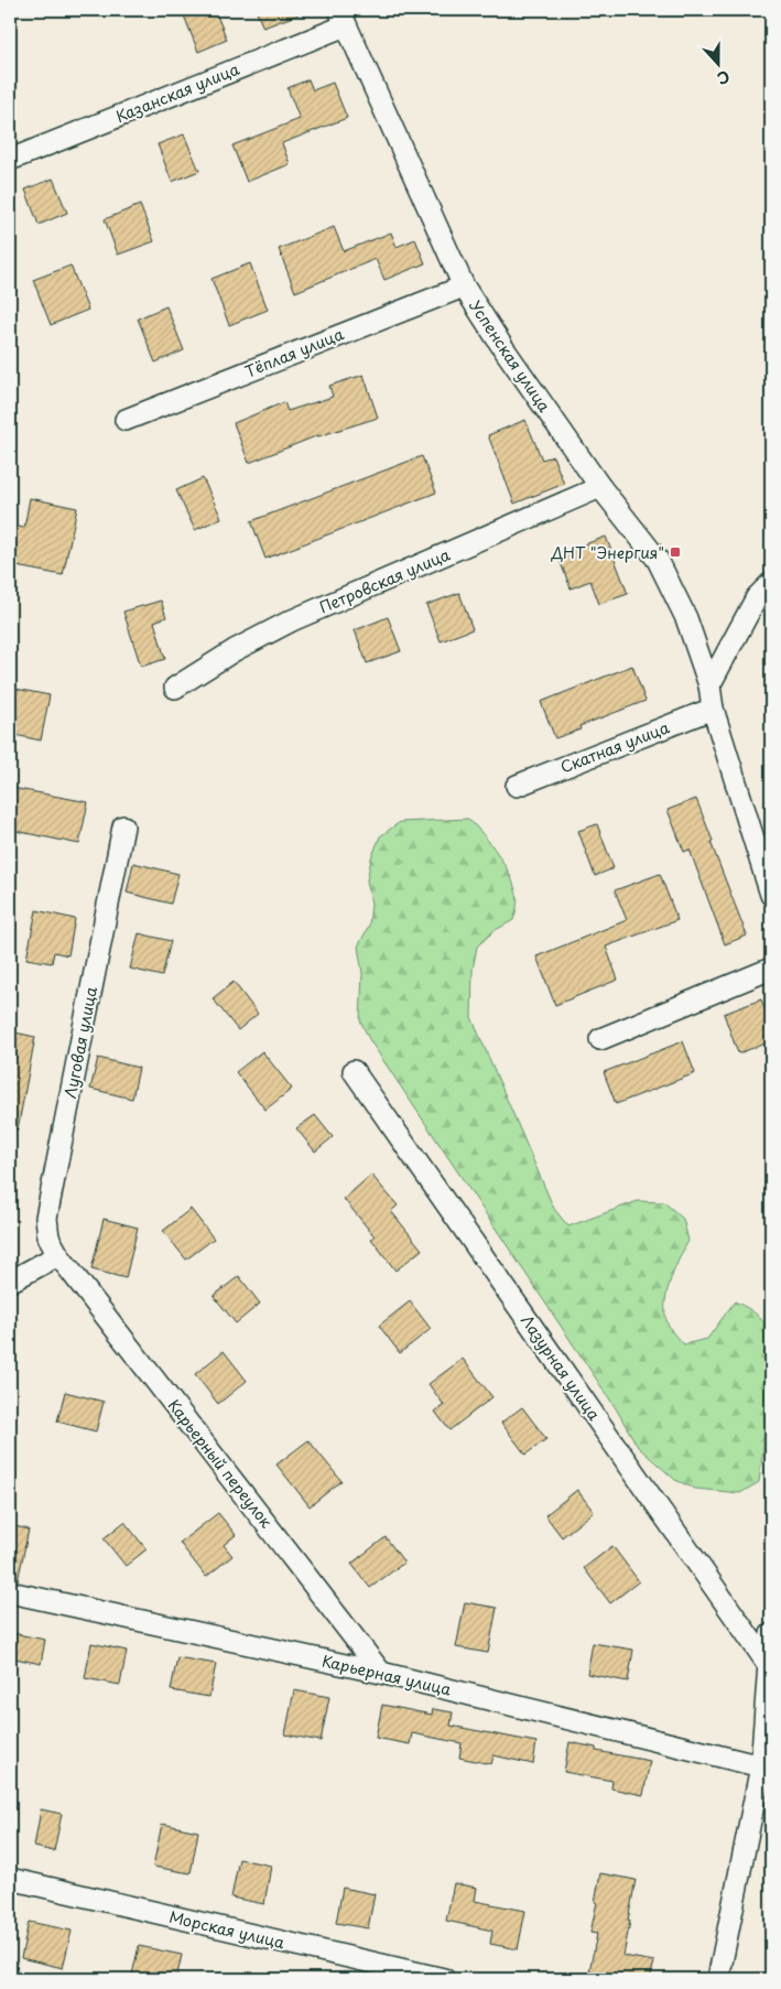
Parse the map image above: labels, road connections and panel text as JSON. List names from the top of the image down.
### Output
{
  "streets": {
    "street": [
      "Казанская улица",
      "Тёплая улица",
      "Успенская улица",
      "Петровская улица",
      "Скатная улица",
      "Луговая улица",
      "Лазурная улица",
      "Карьерный переулок",
      "Карьерная улица",
      "Морская улица"
    ]
  },
  "crossings": [
    ["Казанская улица", "Успенская улица"],
    ["Тёплая улица", "Успенская улица"],
    ["Успенская улица", "Петровская улица"],
    ["Успенская улица", "Скатная улица"],
    ["Луговая улица", "Карьерный переулок"],
    ["Карьерный переулок", "Карьерная улица"]
  ],
  "places": {
    "transit": ["ДНТ \"Энергия\""]
  },
  "north": "bottom"
}
